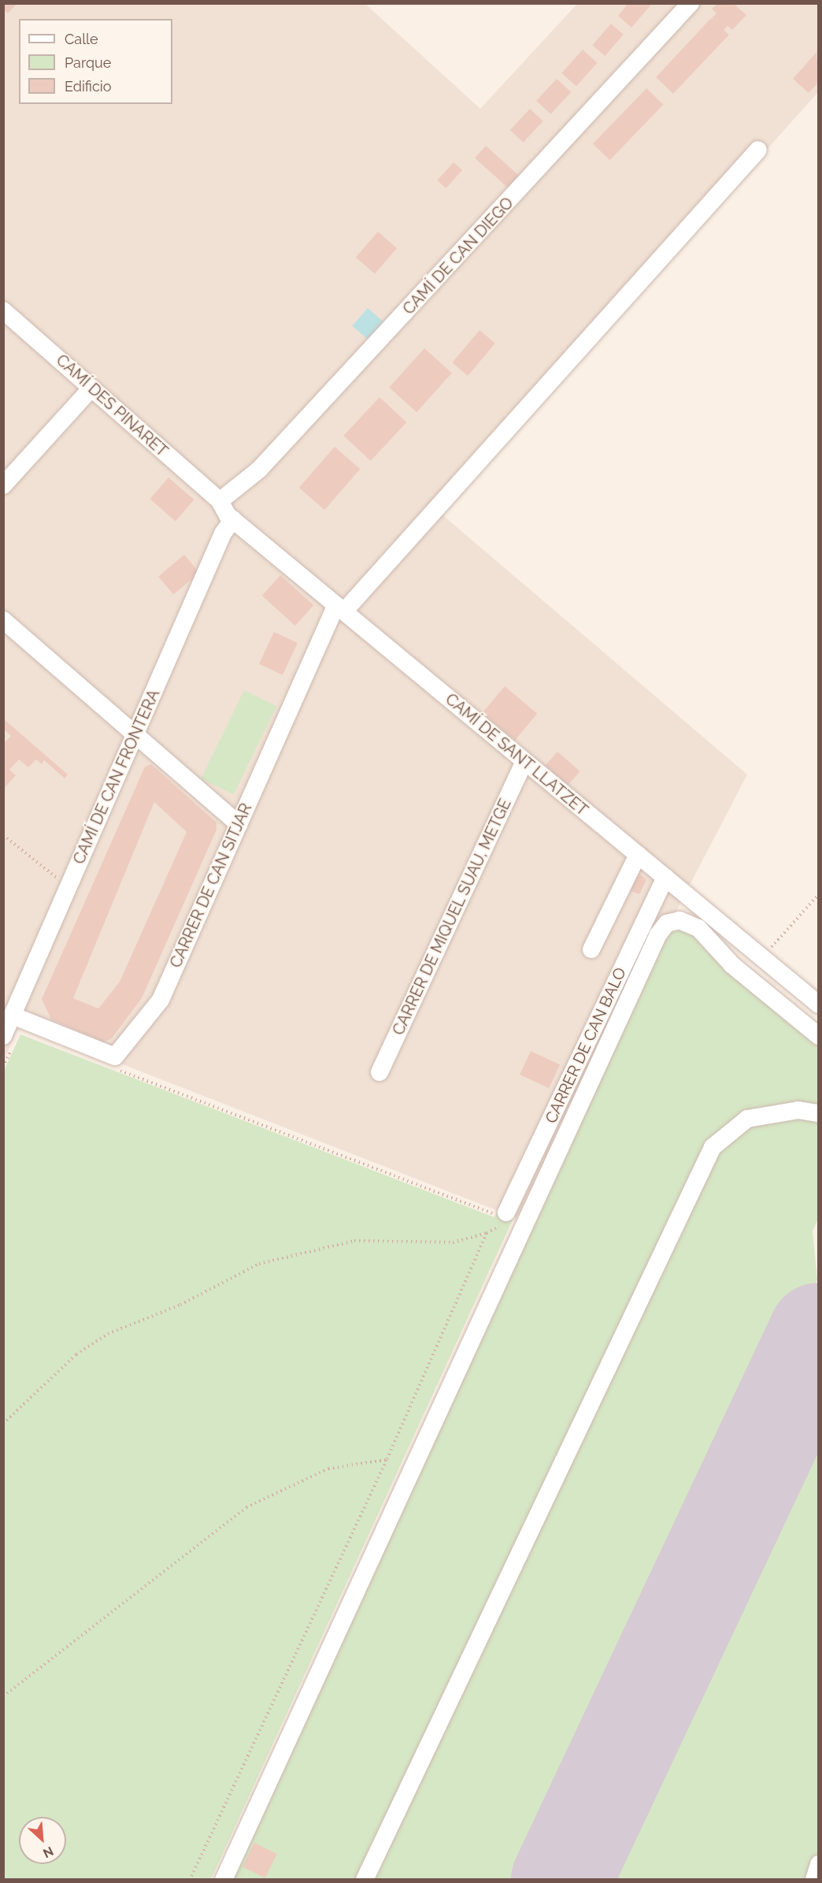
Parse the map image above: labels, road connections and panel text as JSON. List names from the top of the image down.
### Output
{
  "streets": {
    "street": [
      "CAMÍ DE CAN DIEGO",
      "CAMÍ DES PINARET",
      "CAMÍ DE SANT LLATZET",
      "CAMÍ DE CAN FRONTERA",
      "CARRER DE CAN SITJAR",
      "CARRER DE MIQUEL SUAU, METGE",
      "CARRER DE CAN BALO"
    ]
  },
  "crossings": [
    ["CAMÍ DE CAN DIEGO", "CAMÍ DES PINARET"],
    ["CAMÍ DE CAN DIEGO", "CAMÍ DE SANT LLATZET"],
    ["CAMÍ DES PINARET", "CAMÍ DE SANT LLATZET"],
    ["CAMÍ DE SANT LLATZET", "CAMÍ DE CAN FRONTERA"],
    ["CAMÍ DE SANT LLATZET", "CARRER DE CAN SITJAR"],
    ["CAMÍ DE SANT LLATZET", "CARRER DE MIQUEL SUAU, METGE"],
    ["CAMÍ DE SANT LLATZET", "CARRER DE CAN BALO"],
    ["CAMÍ DE CAN FRONTERA", "CARRER DE CAN SITJAR"]
  ],
  "legend": ["Calle", "Parque", "Edificio"],
  "north": "bottom right"
}
